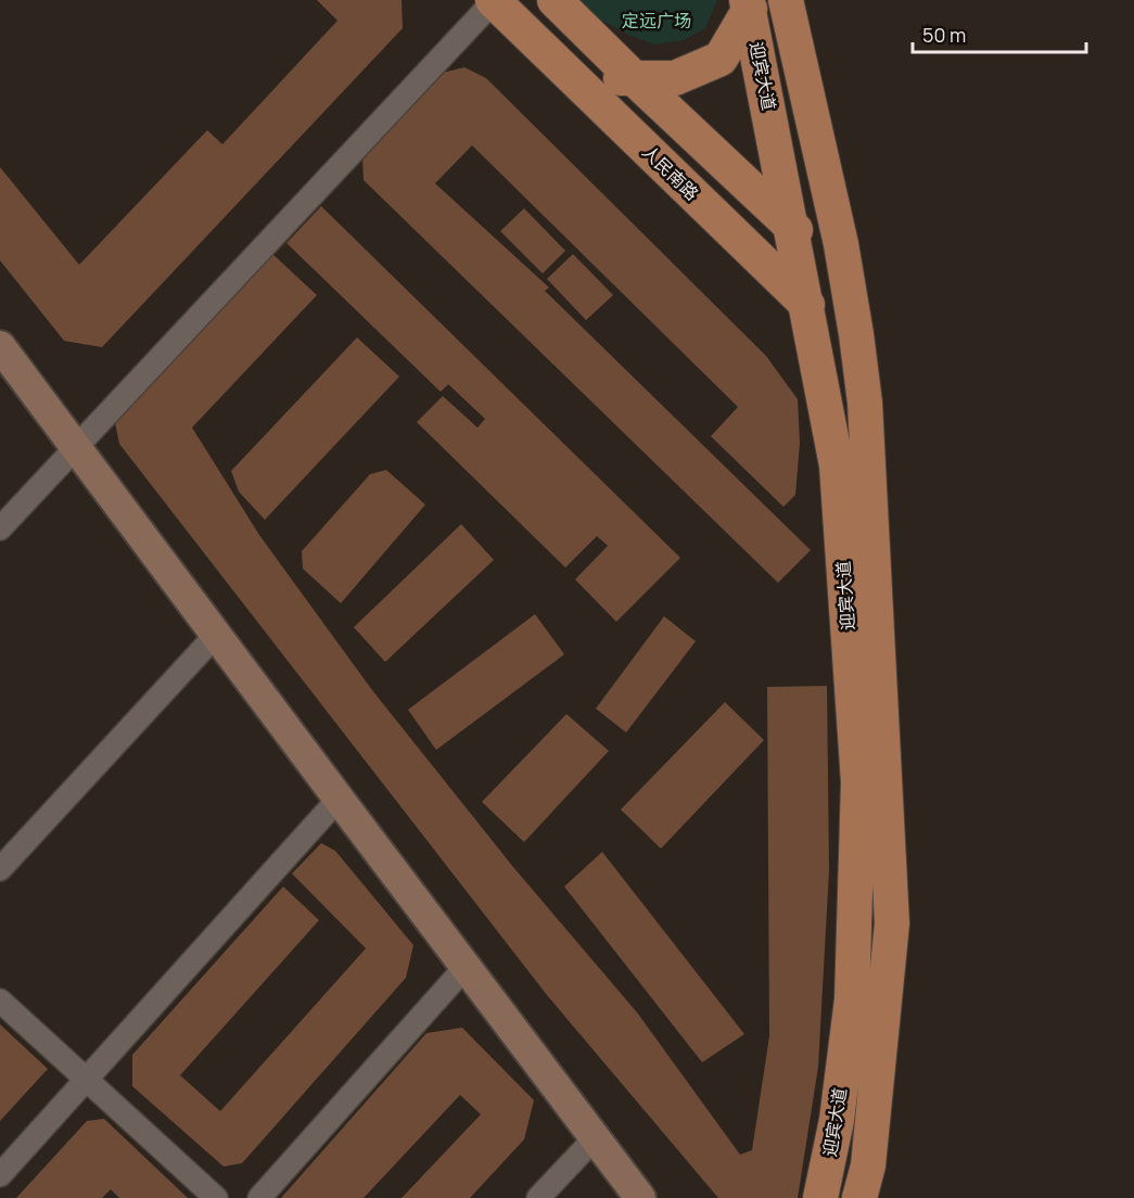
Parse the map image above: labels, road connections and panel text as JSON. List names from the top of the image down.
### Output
{
  "streets": {
    "main road": ["迎宾大道", "人民南路"]
  },
  "crossings": [
    ["迎宾大道", "人民南路"]
  ],
  "parks": ["定远广场"],
  "scale_bar": "50 m"
}
